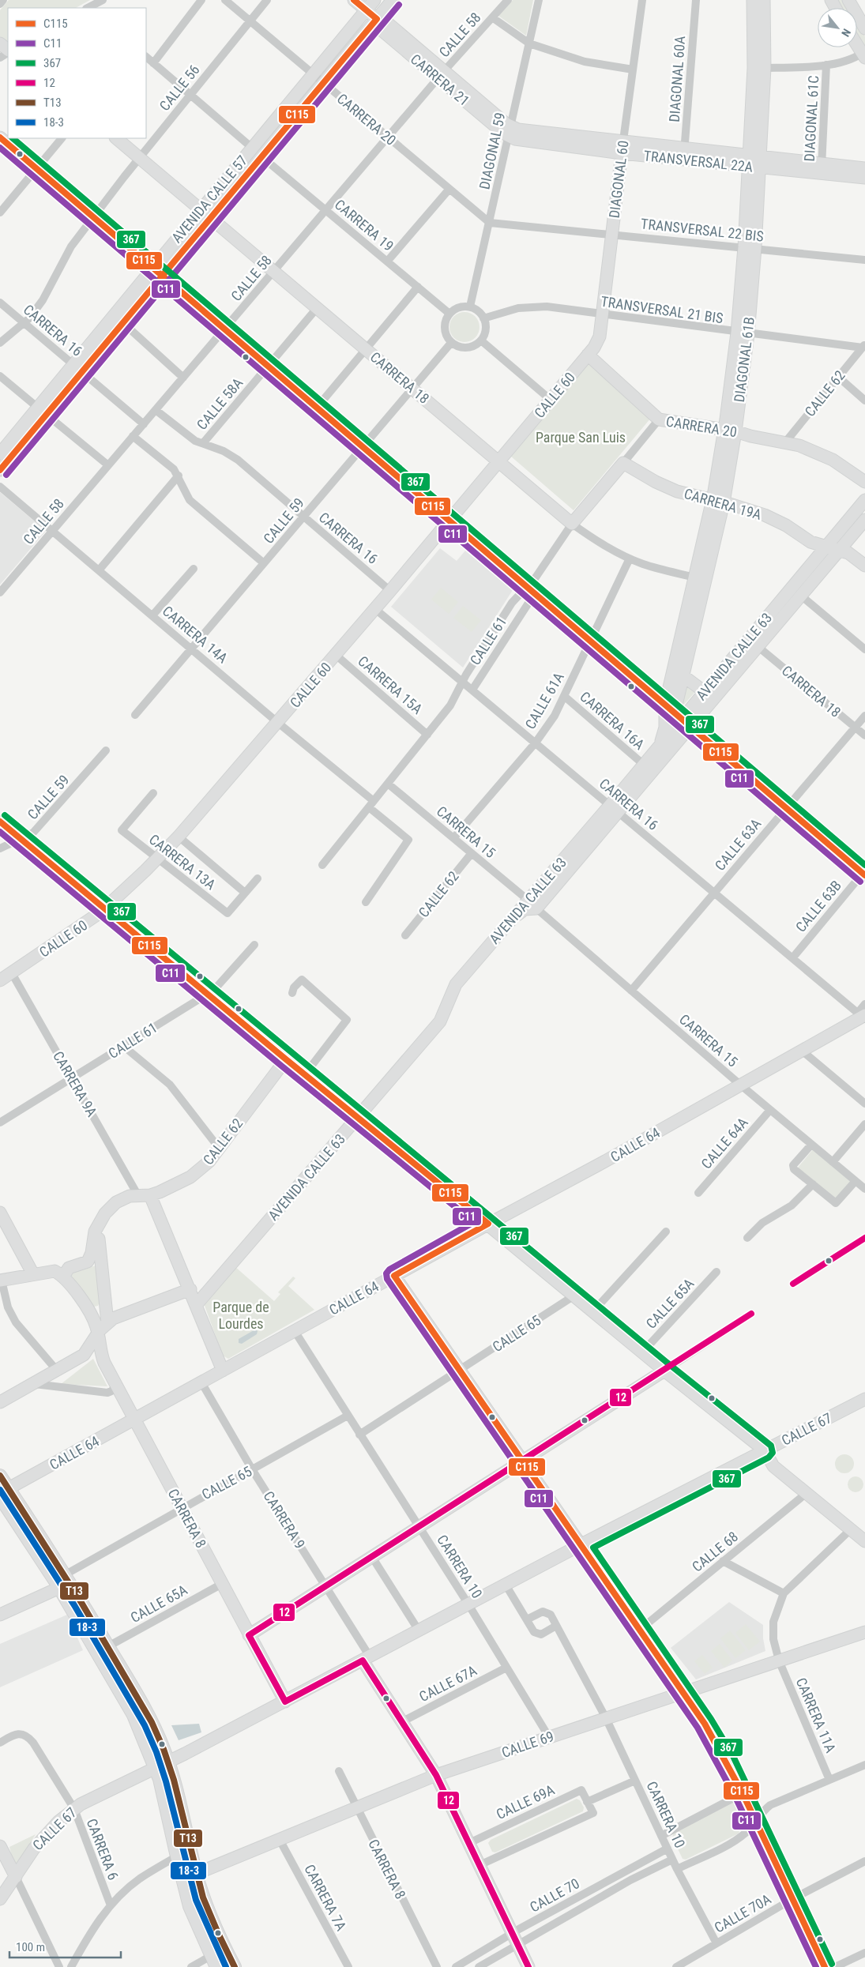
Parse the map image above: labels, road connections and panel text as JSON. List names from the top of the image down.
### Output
{
  "streets": {
    "street": [
      "CALLE 58",
      "DIAGONAL 60A",
      "CARRERA 21",
      "CALLE 56",
      "DIAGONAL 61C",
      "CARRERA 20",
      "DIAGONAL 59",
      "TRANSVERSAL 22A",
      "DIAGONAL 60",
      "AVENIDA CALLE 57",
      "CARRERA 19",
      "TRANSVERSAL 22 BIS",
      "TRANSVERSAL 21 BIS",
      "CARRERA 16",
      "DIAGONAL 61B",
      "CARRERA 18",
      "CALLE 62",
      "CALLE 60",
      "CALLE 58A",
      "CARRERA 19A",
      "CALLE 59",
      "CARRERA 14A",
      "CALLE 61",
      "AVENIDA CALLE 63",
      "CARRERA 15A",
      "CALLE 61A",
      "CARRERA 16A",
      "CARRERA 15",
      "CALLE 63A",
      "CARRERA 13A",
      "CALLE 63B",
      "CARRERA 9A",
      "CALLE 64A",
      "CALLE 64",
      "CALLE 65A",
      "CALLE 65",
      "CALLE 67",
      "CARRERA 8",
      "CARRERA 9",
      "CALLE 68",
      "CARRERA 10",
      "CALLE 67A",
      "CARRERA 11A",
      "CALLE 69",
      "CALLE 69A",
      "CARRERA 6",
      "CALLE 70",
      "CARRERA 7A",
      "CALLE 70A"
    ]
  },
  "crossings": [
    ["CALLE 58", "CARRERA 21"],
    ["CALLE 58", "CARRERA 20"],
    ["CALLE 58", "CARRERA 19"],
    ["CALLE 58", "CARRERA 16"],
    ["CALLE 58", "CARRERA 18"],
    ["CALLE 58", "CARRERA 14A"],
    ["DIAGONAL 60A", "TRANSVERSAL 22A"],
    ["CARRERA 21", "DIAGONAL 59"],
    ["CARRERA 21", "TRANSVERSAL 22A"],
    ["CARRERA 21", "AVENIDA CALLE 57"],
    ["CALLE 56", "CARRERA 20"],
    ["CALLE 56", "CARRERA 16"],
    ["CALLE 56", "CARRERA 18"],
    ["DIAGONAL 61C", "TRANSVERSAL 22A"],
    ["CARRERA 20", "DIAGONAL 59"],
    ["CARRERA 20", "DIAGONAL 60"],
    ["CARRERA 20", "AVENIDA CALLE 57"],
    ["CARRERA 20", "TRANSVERSAL 22 BIS"],
    ["CARRERA 20", "DIAGONAL 61B"],
    ["CARRERA 20", "CALLE 62"],
    ["CARRERA 20", "CALLE 60"],
    ["CARRERA 20", "CALLE 61"],
    ["DIAGONAL 59", "TRANSVERSAL 22A"],
    ["DIAGONAL 59", "CARRERA 19"],
    ["DIAGONAL 59", "TRANSVERSAL 22 BIS"],
    ["DIAGONAL 59", "TRANSVERSAL 21 BIS"],
    ["DIAGONAL 59", "CALLE 59"],
    ["TRANSVERSAL 22A", "DIAGONAL 60"],
    ["TRANSVERSAL 22A", "DIAGONAL 61B"],
    ["DIAGONAL 60", "TRANSVERSAL 22 BIS"],
    ["DIAGONAL 60", "TRANSVERSAL 21 BIS"],
    ["DIAGONAL 60", "CALLE 60"],
    ["AVENIDA CALLE 57", "CARRERA 19"],
    ["AVENIDA CALLE 57", "CARRERA 16"],
    ["AVENIDA CALLE 57", "CARRERA 18"],
    ["CARRERA 19", "TRANSVERSAL 21 BIS"],
    ["CARRERA 19", "CALLE 59"],
    ["TRANSVERSAL 22 BIS", "DIAGONAL 61B"],
    ["TRANSVERSAL 21 BIS", "DIAGONAL 61B"],
    ["TRANSVERSAL 21 BIS", "CALLE 62"],
    ["TRANSVERSAL 21 BIS", "CALLE 59"],
    ["CARRERA 16", "CALLE 60"],
    ["CARRERA 16", "CALLE 58A"],
    ["CARRERA 16", "CALLE 59"],
    ["CARRERA 16", "CALLE 61"],
    ["CARRERA 16", "AVENIDA CALLE 63"],
    ["CARRERA 16", "CALLE 61A"],
    ["CARRERA 16", "CALLE 63A"],
    ["CARRERA 16", "CALLE 63B"],
    ["CARRERA 16", "CALLE 64"],
    ["DIAGONAL 61B", "CARRERA 18"],
    ["DIAGONAL 61B", "CARRERA 19A"],
    ["DIAGONAL 61B", "AVENIDA CALLE 63"],
    ["CARRERA 18", "CALLE 60"],
    ["CARRERA 18", "CALLE 58A"],
    ["CARRERA 18", "CALLE 59"],
    ["CARRERA 18", "CALLE 61"],
    ["CARRERA 18", "AVENIDA CALLE 63"],
    ["CARRERA 18", "CALLE 61A"],
    ["CARRERA 18", "CALLE 63A"],
    ["CALLE 62", "CARRERA 15"],
    ["CALLE 62", "CARRERA 9A"],
    ["CALLE 60", "CARRERA 14A"],
    ["CALLE 60", "CARRERA 15A"],
    ["CALLE 60", "CARRERA 13A"],
    ["CALLE 60", "CARRERA 9A"],
    ["CARRERA 19A", "CALLE 61"],
    ["CARRERA 19A", "AVENIDA CALLE 63"],
    ["CALLE 59", "CARRERA 14A"],
    ["CARRERA 14A", "CALLE 61"],
    ["CALLE 61", "CARRERA 15A"],
    ["CALLE 61", "CARRERA 15"],
    ["CALLE 61", "CARRERA 9A"],
    ["AVENIDA CALLE 63", "CARRERA 16A"],
    ["AVENIDA CALLE 63", "CARRERA 15"],
    ["CALLE 61A", "CARRERA 16A"],
    ["CALLE 61A", "CARRERA 15"],
    ["CARRERA 15", "CALLE 63A"],
    ["CARRERA 15", "CALLE 64A"],
    ["CARRERA 15", "CALLE 64"],
    ["CALLE 64", "CARRERA 8"],
    ["CALLE 64", "CARRERA 9"],
    ["CALLE 64", "CARRERA 10"],
    ["CALLE 65A", "CARRERA 8"],
    ["CALLE 65", "CARRERA 8"],
    ["CALLE 65", "CARRERA 9"],
    ["CALLE 65", "CARRERA 10"],
    ["CALLE 67", "CARRERA 8"],
    ["CALLE 67", "CARRERA 9"],
    ["CALLE 67", "CARRERA 10"],
    ["CALLE 67", "CARRERA 6"],
    ["CARRERA 8", "CALLE 69"],
    ["CARRERA 9", "CALLE 67A"],
    ["CARRERA 9", "CALLE 69"],
    ["CARRERA 9", "CALLE 69A"],
    ["CARRERA 9", "CALLE 70"],
    ["CARRERA 10", "CALLE 67A"],
    ["CARRERA 10", "CALLE 69"],
    ["CARRERA 10", "CALLE 70"],
    ["CARRERA 10", "CALLE 70A"],
    ["CARRERA 11A", "CALLE 69"],
    ["CALLE 69", "CARRERA 7A"]
  ],
  "parks": ["Parque San Luis", "Parque de Lourdes"],
  "lines": [
    "transit line C115",
    "transit line C11",
    "transit line 367",
    "transit line 12",
    "transit line T13",
    "transit line 18-3"
  ],
  "legend": [
    "C115",
    "C11",
    "367",
    "12",
    "T13",
    "18-3"
  ],
  "scale_bar": "100 m",
  "north": "bottom right"
}
